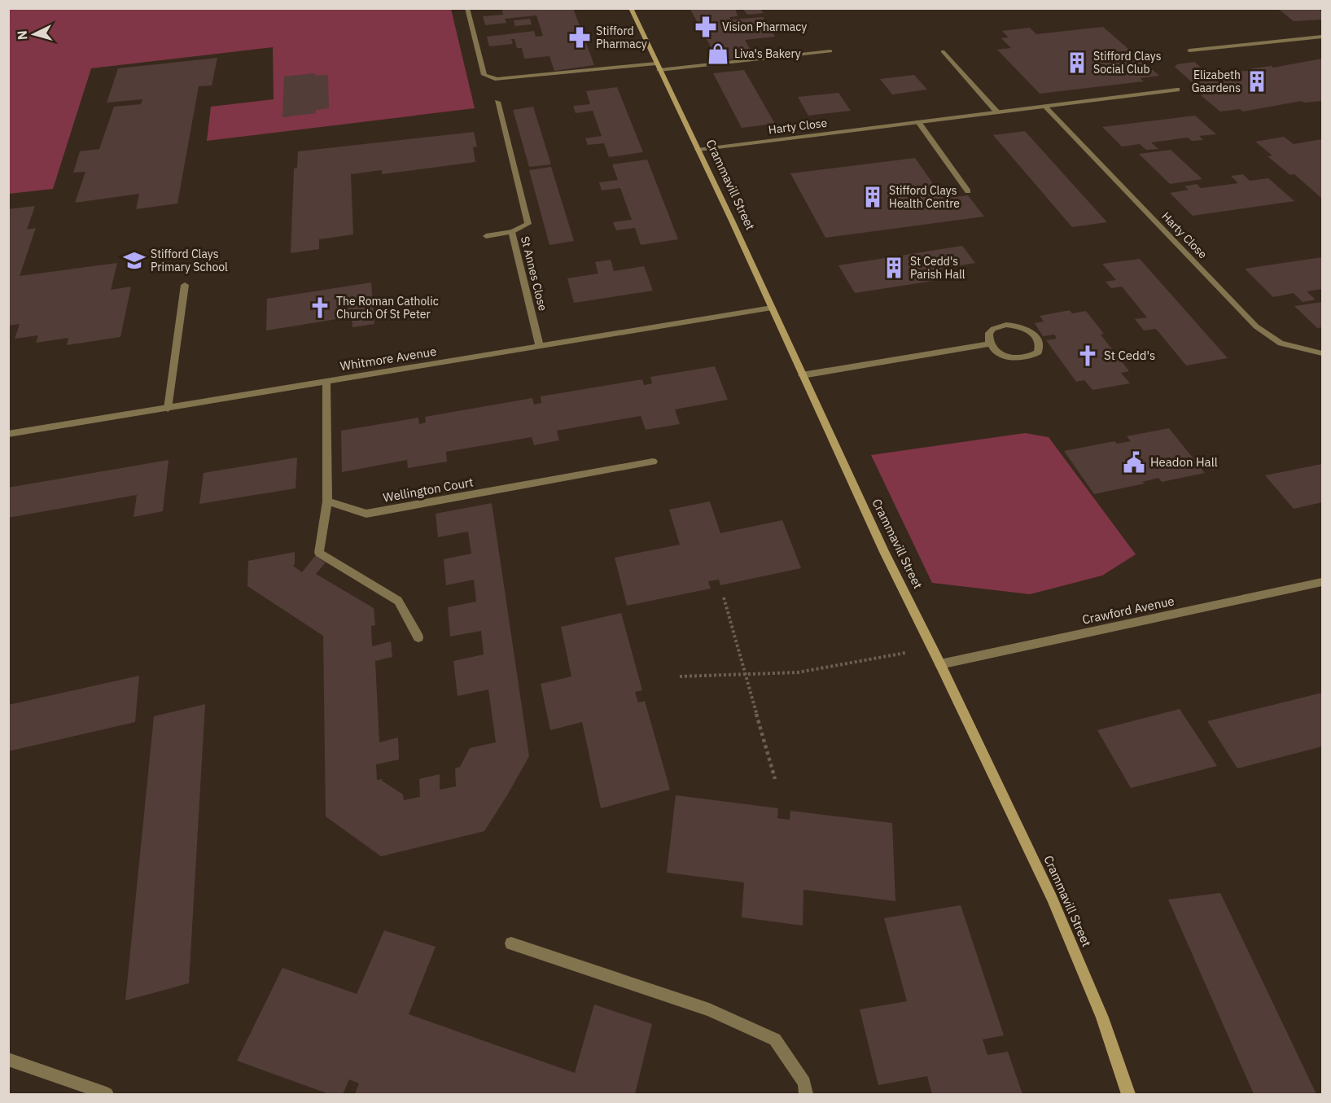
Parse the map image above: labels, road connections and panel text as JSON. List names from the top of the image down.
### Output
{
  "streets": {
    "street": [
      "Harty Close",
      "Crammavill Street",
      "St Annes Close",
      "Whitmore Avenue",
      "Wellington Court",
      "Crawford Avenue"
    ]
  },
  "crossings": [
    ["Harty Close", "Crammavill Street"],
    ["Crammavill Street", "Whitmore Avenue"],
    ["Crammavill Street", "Crawford Avenue"],
    ["St Annes Close", "Whitmore Avenue"]
  ],
  "places": {
    "pharmacy": ["Vision Pharmacy", "Stifford Pharmacy"],
    "shop": ["Liva's Bakery"],
    "building": [
      "Stifford Clays Social Club",
      "Elizabeth Gaardens",
      "Stifford Clays Health Centre",
      "St Cedd's Parish Hall"
    ],
    "school or university": ["Stifford Clays Primary School"],
    "church": ["The Roman Catholic Church Of St Peter", "St Cedd's"],
    "public building": ["Headon Hall"]
  },
  "north": "left"
}
